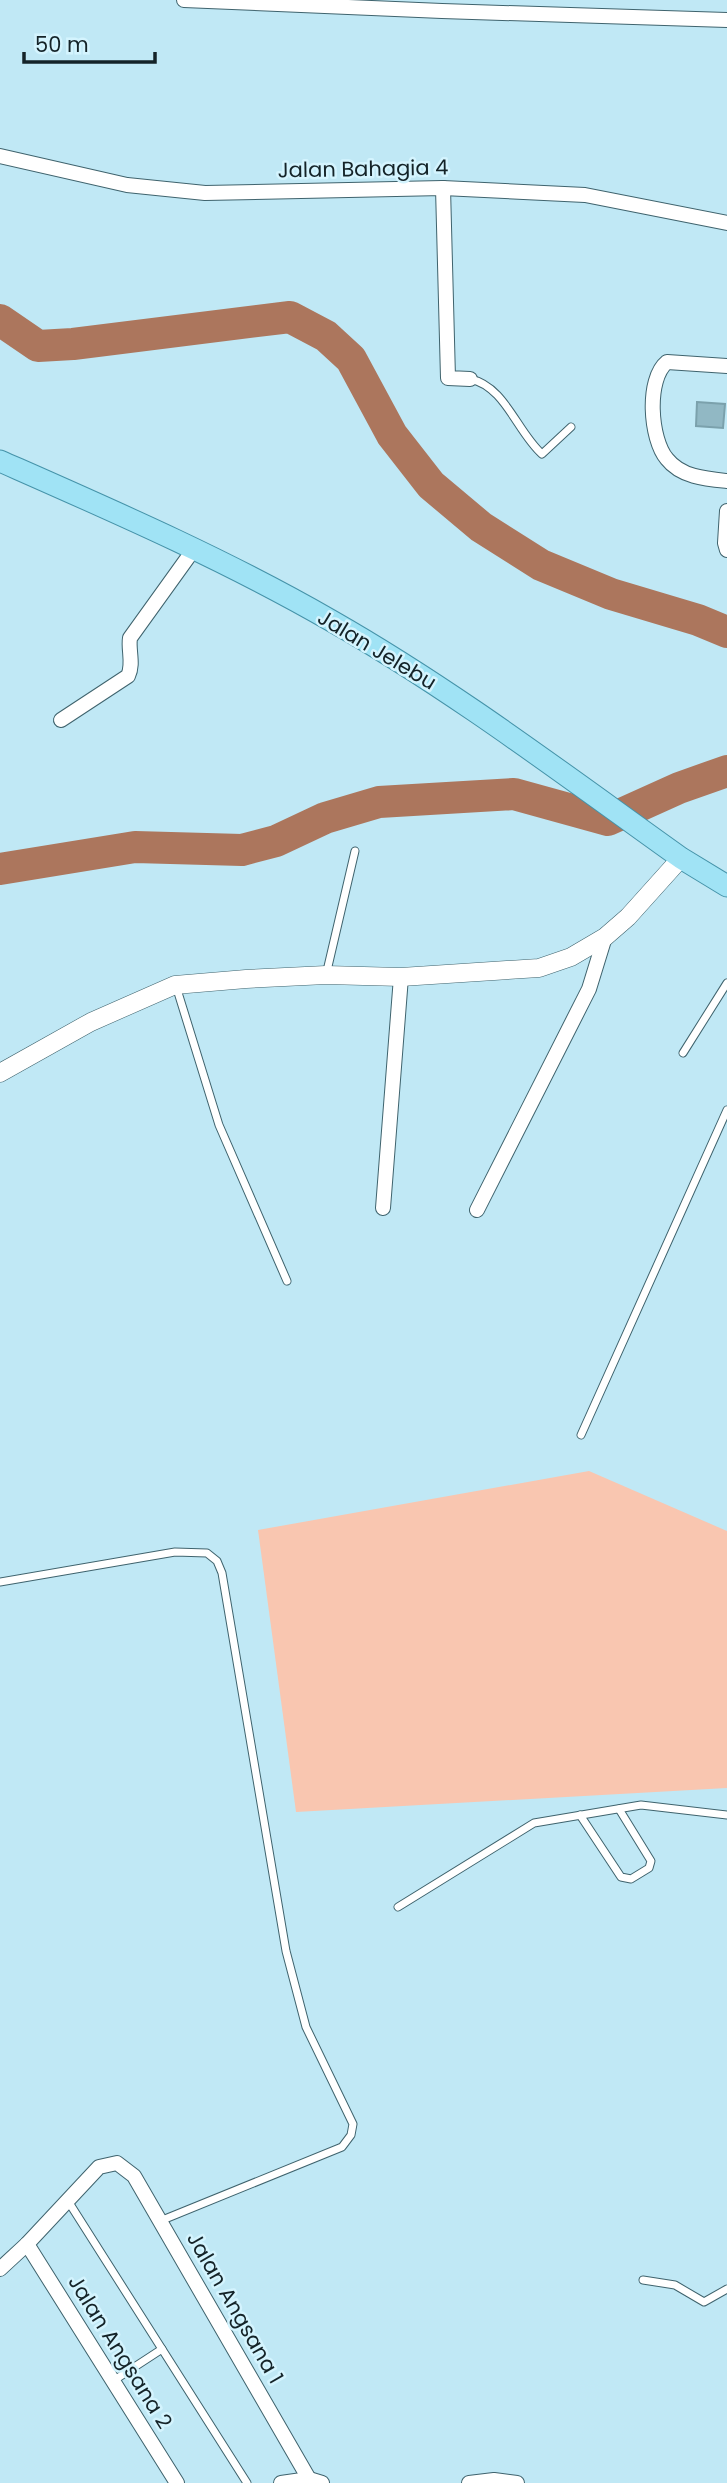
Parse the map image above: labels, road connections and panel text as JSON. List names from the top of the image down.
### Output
{
  "streets": {
    "main road": ["Jalan Jelebu"],
    "street": ["Jalan Bahagia 4", "Jalan Angsana 1", "Jalan Angsana 2"]
  },
  "scale_bar": "50 m"
}
